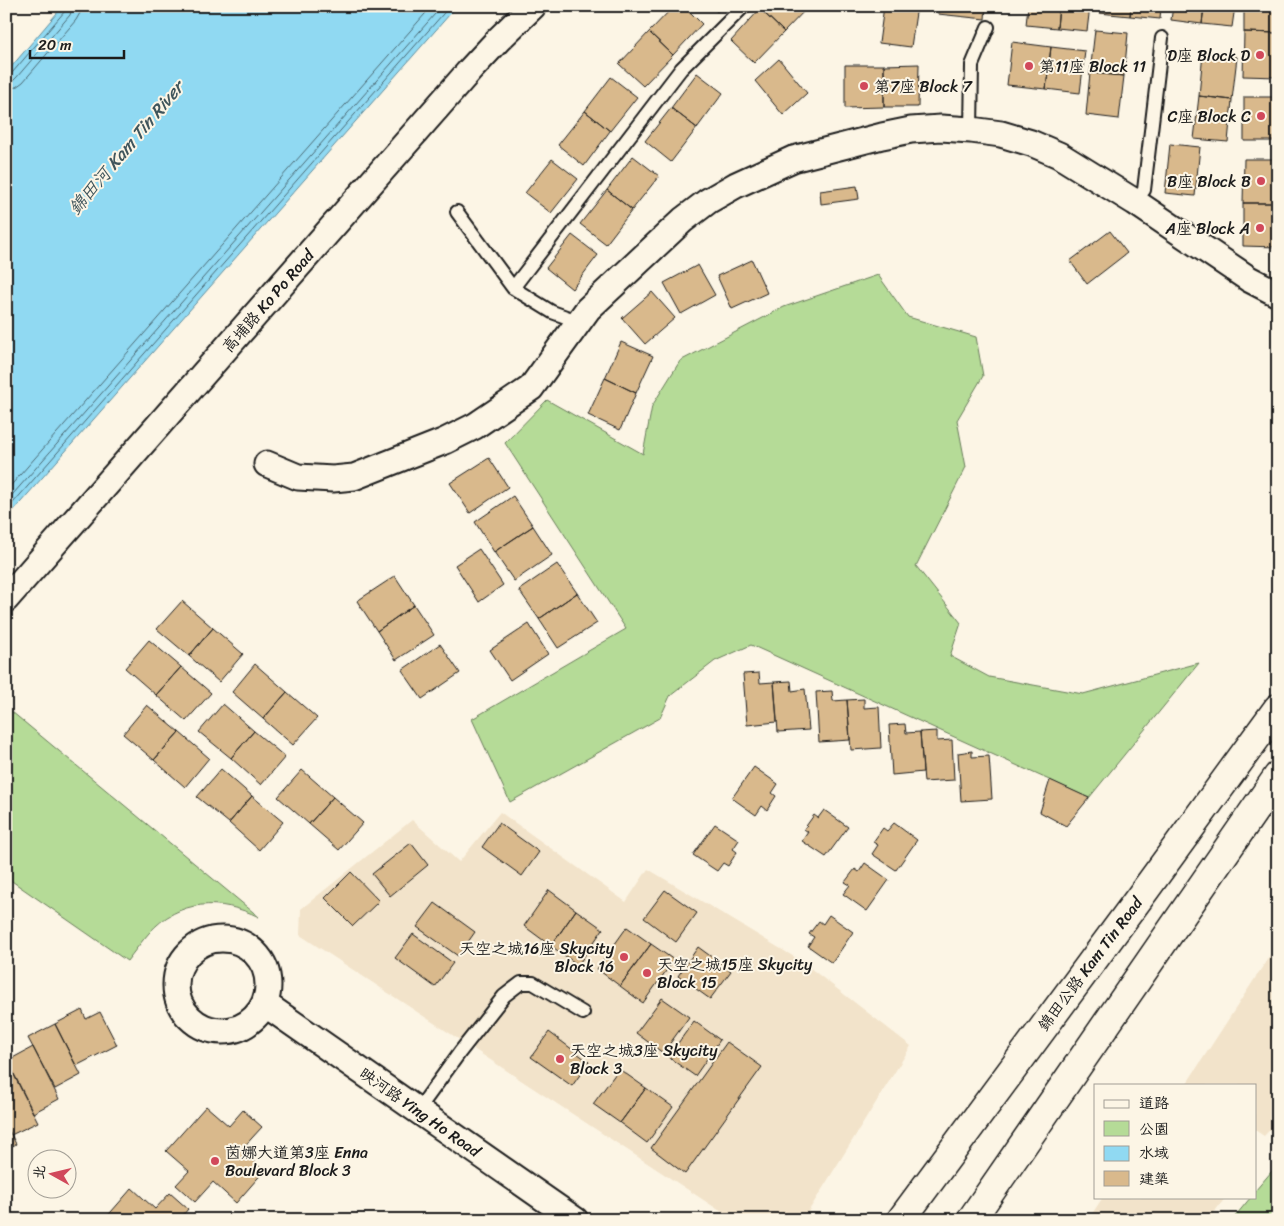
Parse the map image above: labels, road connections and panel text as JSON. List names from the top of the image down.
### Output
{
  "streets": {
    "main road": ["錦田公路 Kam Tin Road"],
    "street": ["高埔路 Ko Po Road", "映河路 Ying Ho Road"]
  },
  "water": ["錦田河 Kam Tin River"],
  "places": [
    "D座 Block D",
    "第11座 Block 11",
    "第7座 Block 7",
    "C座 Block C",
    "B座 Block B",
    "A座 Block A",
    "天空之城16座 Skycity Block 16",
    "天空之城15座 Skycity Block 15",
    "天空之城3座 Skycity Block 3",
    "茵娜大道第3座 Enna Boulevard Block 3"
  ],
  "legend": [
    "道路",
    "公園",
    "水域",
    "建築"
  ],
  "scale_bar": "20 m",
  "north": "left"
}
